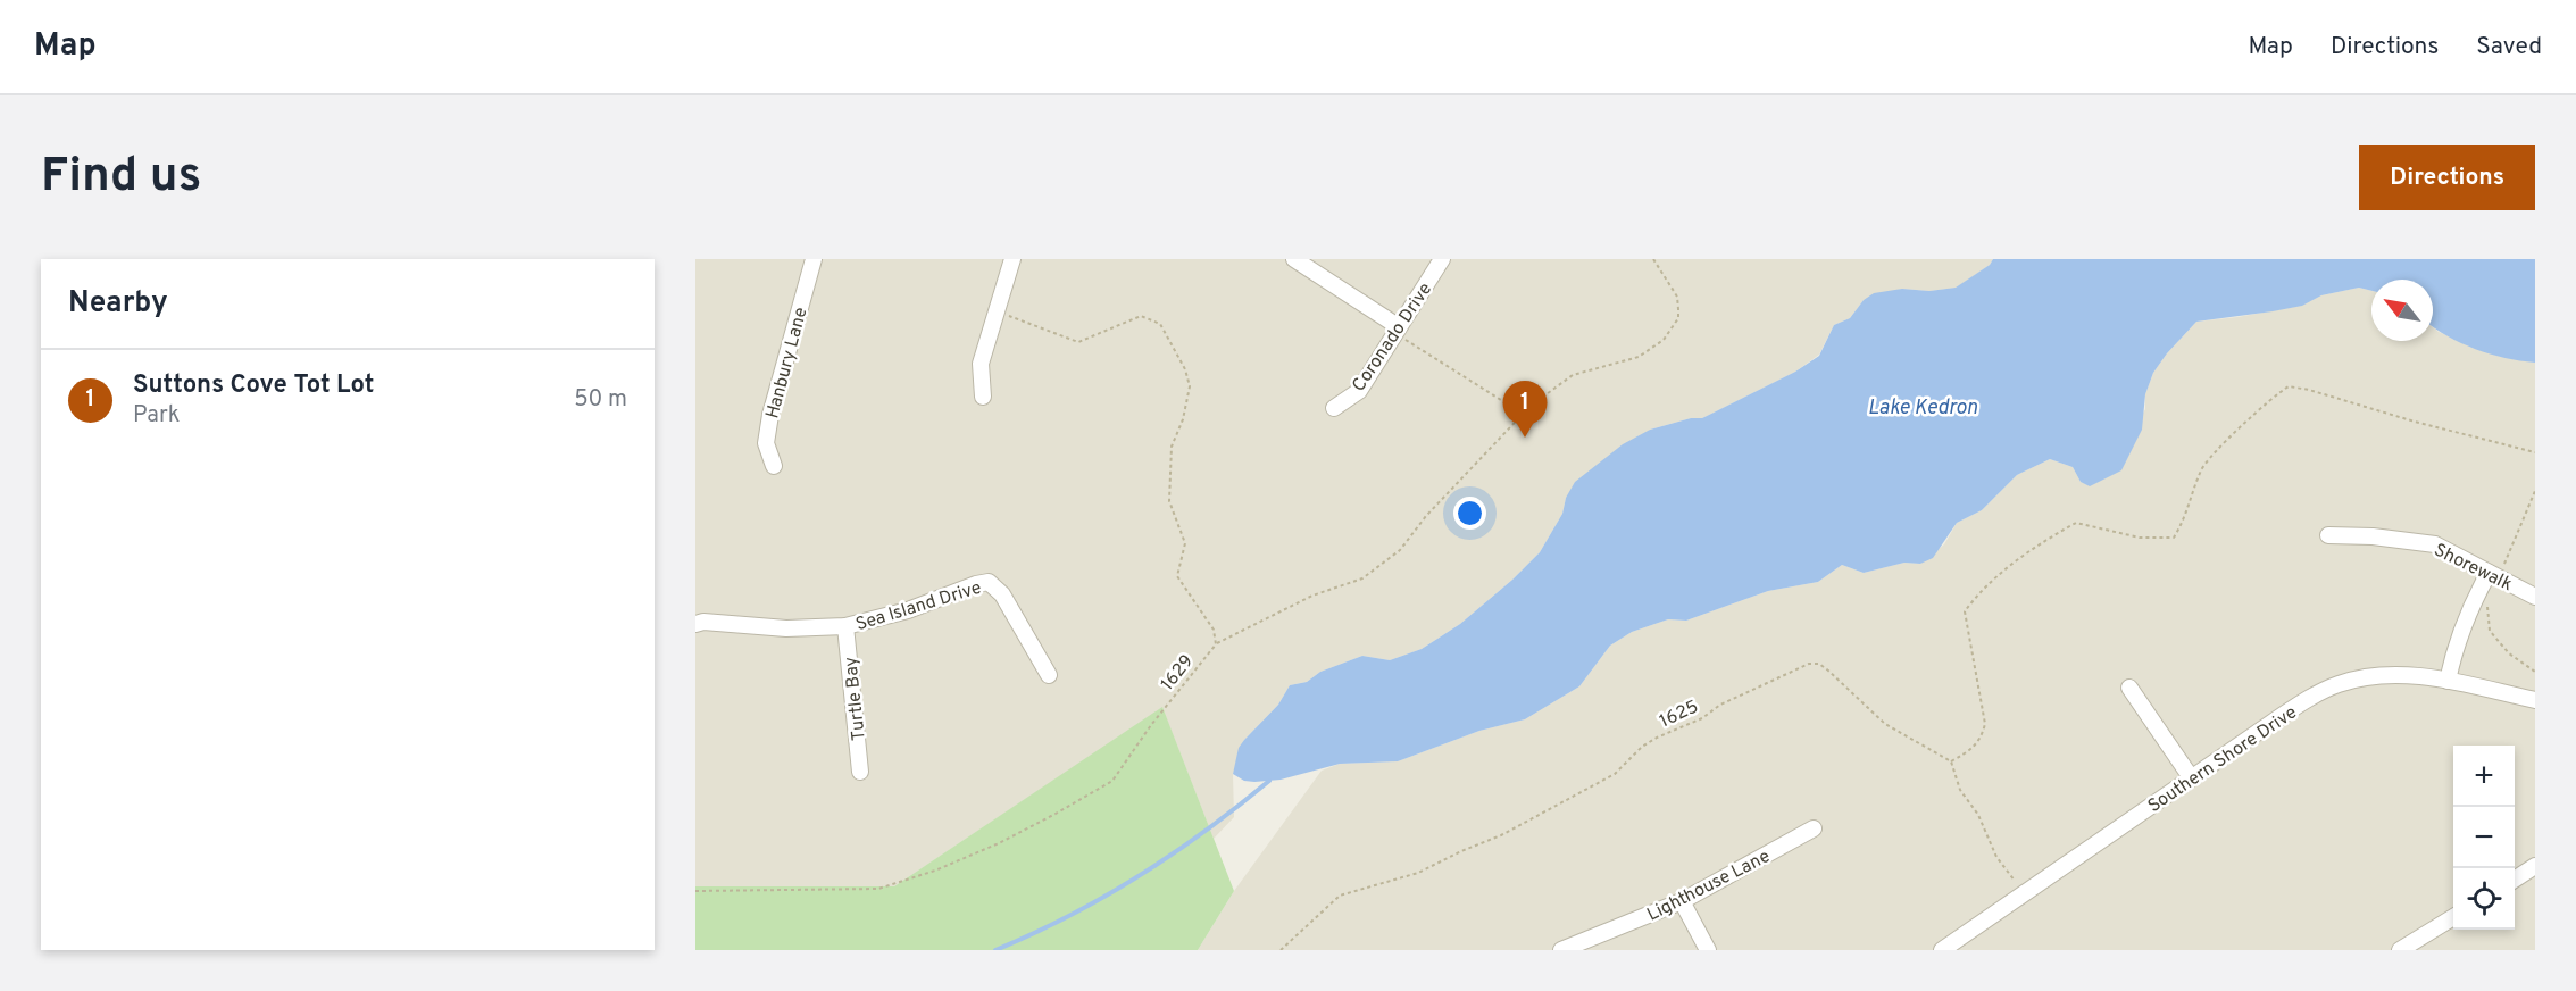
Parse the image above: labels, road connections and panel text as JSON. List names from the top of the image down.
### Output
{
  "streets": {
    "street": [
      "Coronado Drive",
      "Hanbury Lane",
      "Shorewalk",
      "Sea Island Drive",
      "Turtle Bay",
      "Southern Shore Drive",
      "Lighthouse Lane"
    ],
    "path": ["1629", "1625"]
  },
  "crossings": [
    ["Sea Island Drive", "Turtle Bay"]
  ],
  "water": ["Lake Kedron"],
  "north": "top left",
  "page": {
    "header": "Map",
    "nav": ["Map", "Directions", "Saved"],
    "buttons": "Directions",
    "title": "Find us",
    "heading": "Nearby",
    "list": [
      {
        "mark": "1",
        "name": "Suttons Cove Tot Lot",
        "note": "Park",
        "value": "50 m"
      }
    ],
    "pins": "1",
    "map_buttons": ["+", "−"]
  }
}
